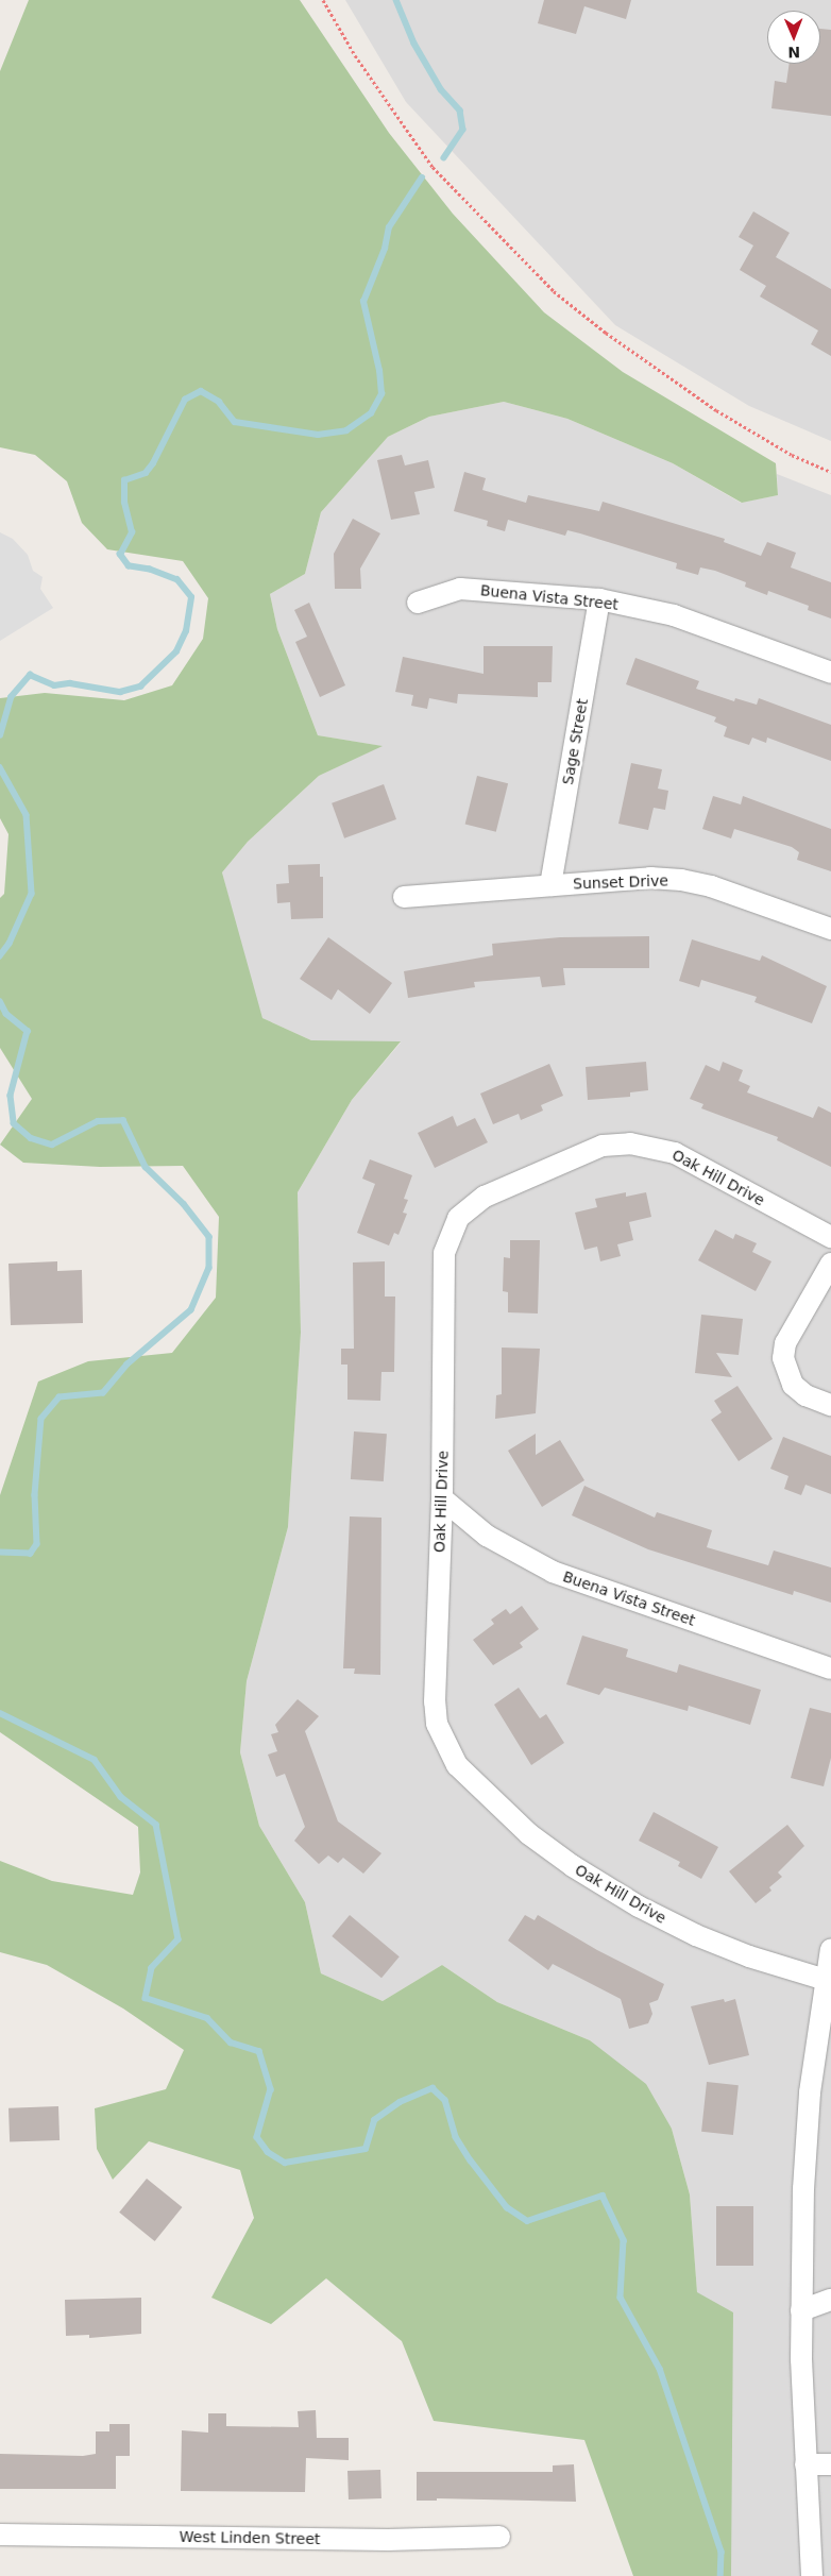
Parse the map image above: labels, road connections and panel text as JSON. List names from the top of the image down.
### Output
{
  "streets": {
    "street": [
      "Buena Vista Street",
      "Sage Street",
      "Sunset Drive",
      "Oak Hill Drive",
      "West Linden Street"
    ]
  },
  "crossings": [
    ["Buena Vista Street", "Sage Street"],
    ["Buena Vista Street", "Oak Hill Drive"],
    ["Sage Street", "Sunset Drive"]
  ],
  "north": "bottom"
}
